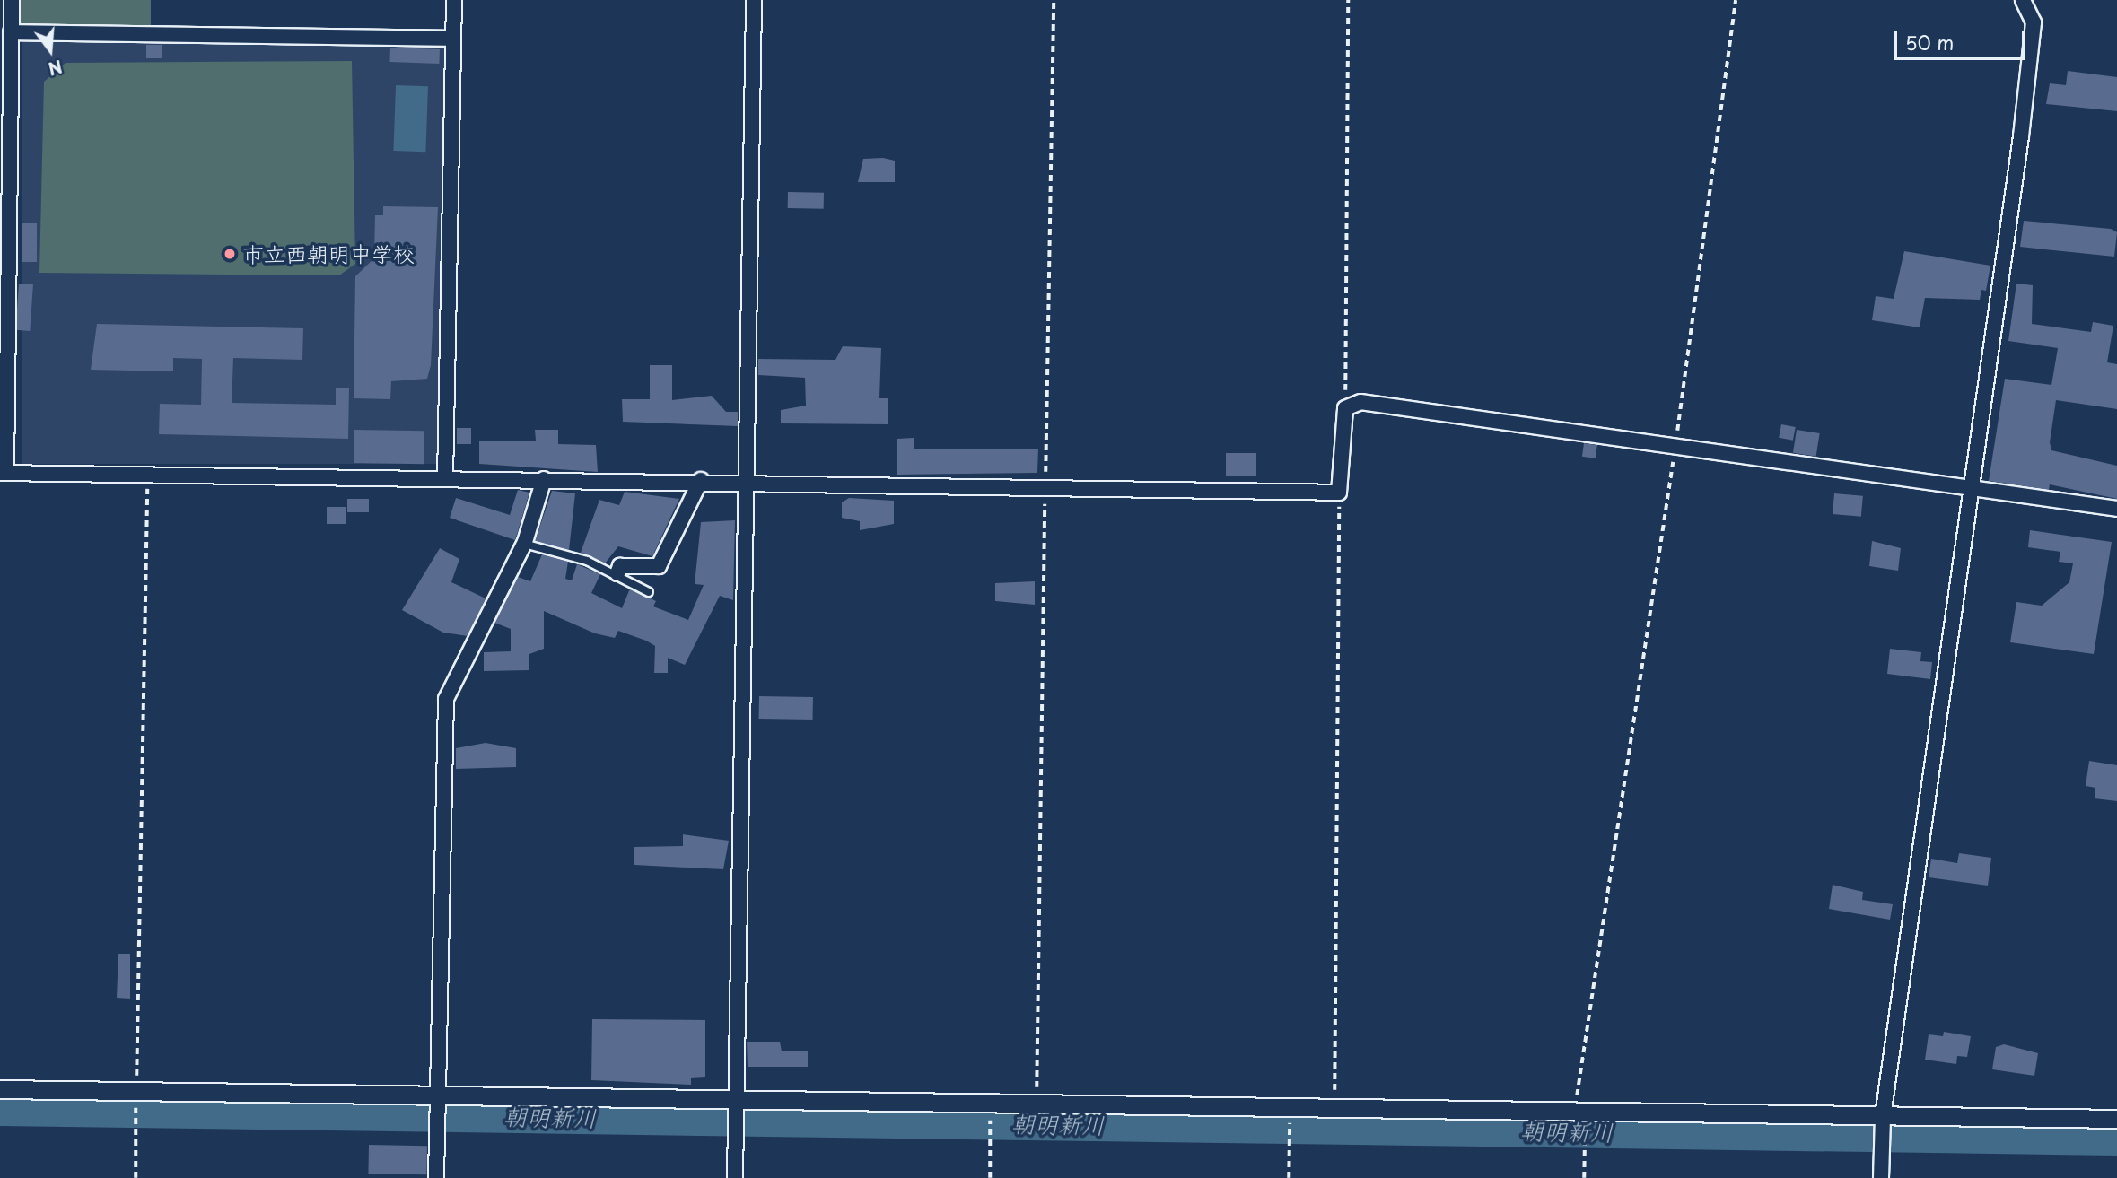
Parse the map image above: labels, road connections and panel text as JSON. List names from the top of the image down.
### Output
{
  "water": ["朝明新川"],
  "places": ["市立西朝明中学校"],
  "scale_bar": "50 m",
  "north": "bottom"
}
